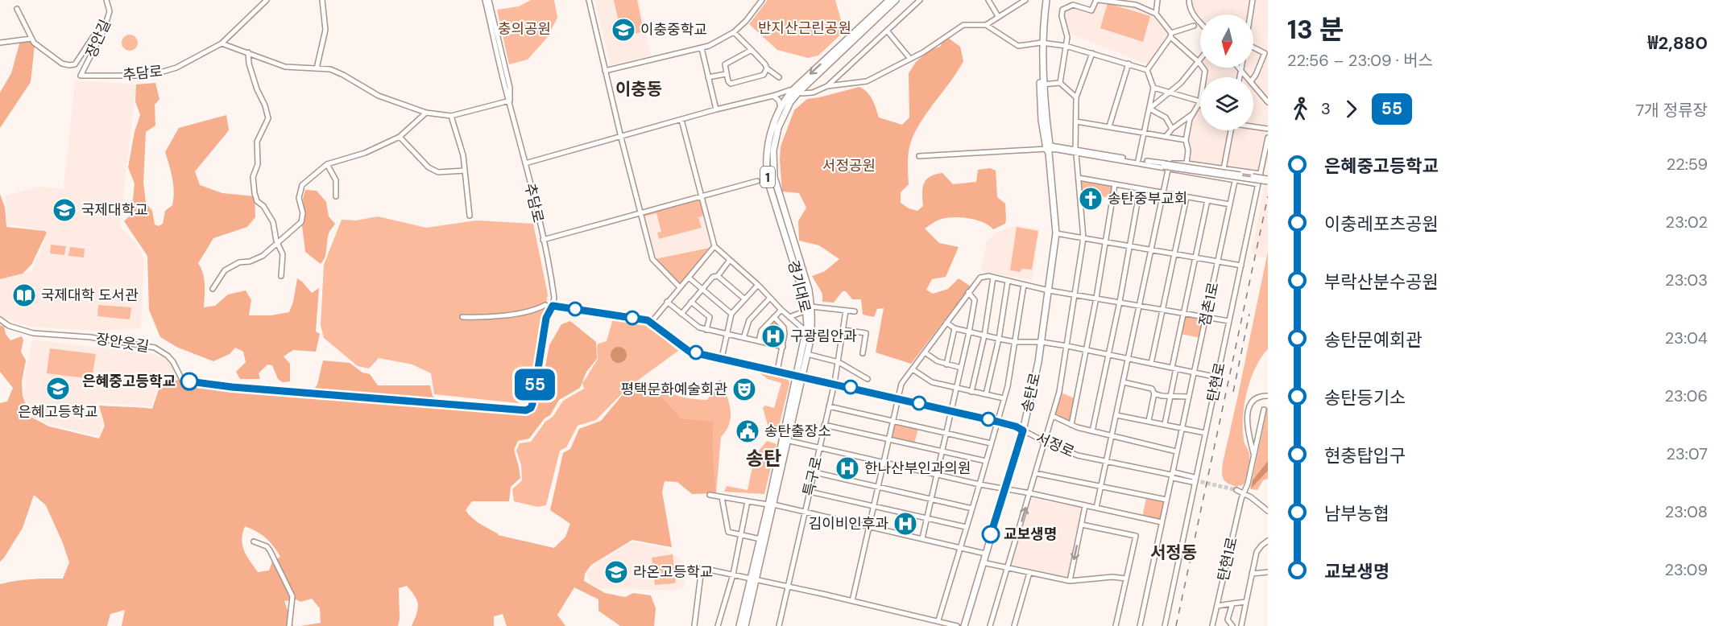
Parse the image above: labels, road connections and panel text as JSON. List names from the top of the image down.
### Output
{
  "streets": {
    "main road": ["1", "경기대로", "송탄로"],
    "street": [
      "장안길",
      "추담로",
      "점촌1로",
      "장안웃길",
      "탄현로",
      "서정로",
      "특구로",
      "탄현1로"
    ]
  },
  "crossings": [
    ["장안길", "추담로"],
    ["추담로", "장안웃길"],
    ["추담로", "서정로"],
    ["경기대로", "서정로"],
    ["점촌1로", "서정로"],
    ["장안웃길", "서정로"],
    ["탄현로", "서정로"],
    ["송탄로", "서정로"],
    ["서정로", "특구로"]
  ],
  "districts": ["이충동", "송탄", "서정동"],
  "parks": ["반지산근린공원", "충의공원", "서정공원"],
  "places": {
    "school or university": [
      "이충중학교",
      "국제대학교",
      "은혜고등학교",
      "라온고등학교"
    ],
    "church": ["송탄중부교회"],
    "library": ["국제대학 도서관"],
    "hospital": ["구광림안과", "한나산부인과의원", "김이비인후과"],
    "other": ["은혜중고등학교", "교보생명"],
    "theatre": ["평택문화예술회관"],
    "public building": ["송탄출장소"]
  },
  "lines": ["bus line 55"],
  "north": "bottom",
  "page": {
    "on_map": "55",
    "heading": ["13 분", "22:56 – 23:09 · 버스", "₩2,880"],
    "legs": ["3", "55", "7개 정류장"],
    "list": [
      {
        "name": "은혜중고등학교",
        "value": "22:59"
      },
      {
        "name": "이충레포츠공원",
        "value": "23:02"
      },
      {
        "name": "부락산분수공원",
        "value": "23:03"
      },
      {
        "name": "송탄문예회관",
        "value": "23:04"
      },
      {
        "name": "송탄등기소",
        "value": "23:06"
      },
      {
        "name": "현충탑입구",
        "value": "23:07"
      },
      {
        "name": "남부농협",
        "value": "23:08"
      },
      {
        "name": "교보생명",
        "value": "23:09"
      }
    ]
  }
}
